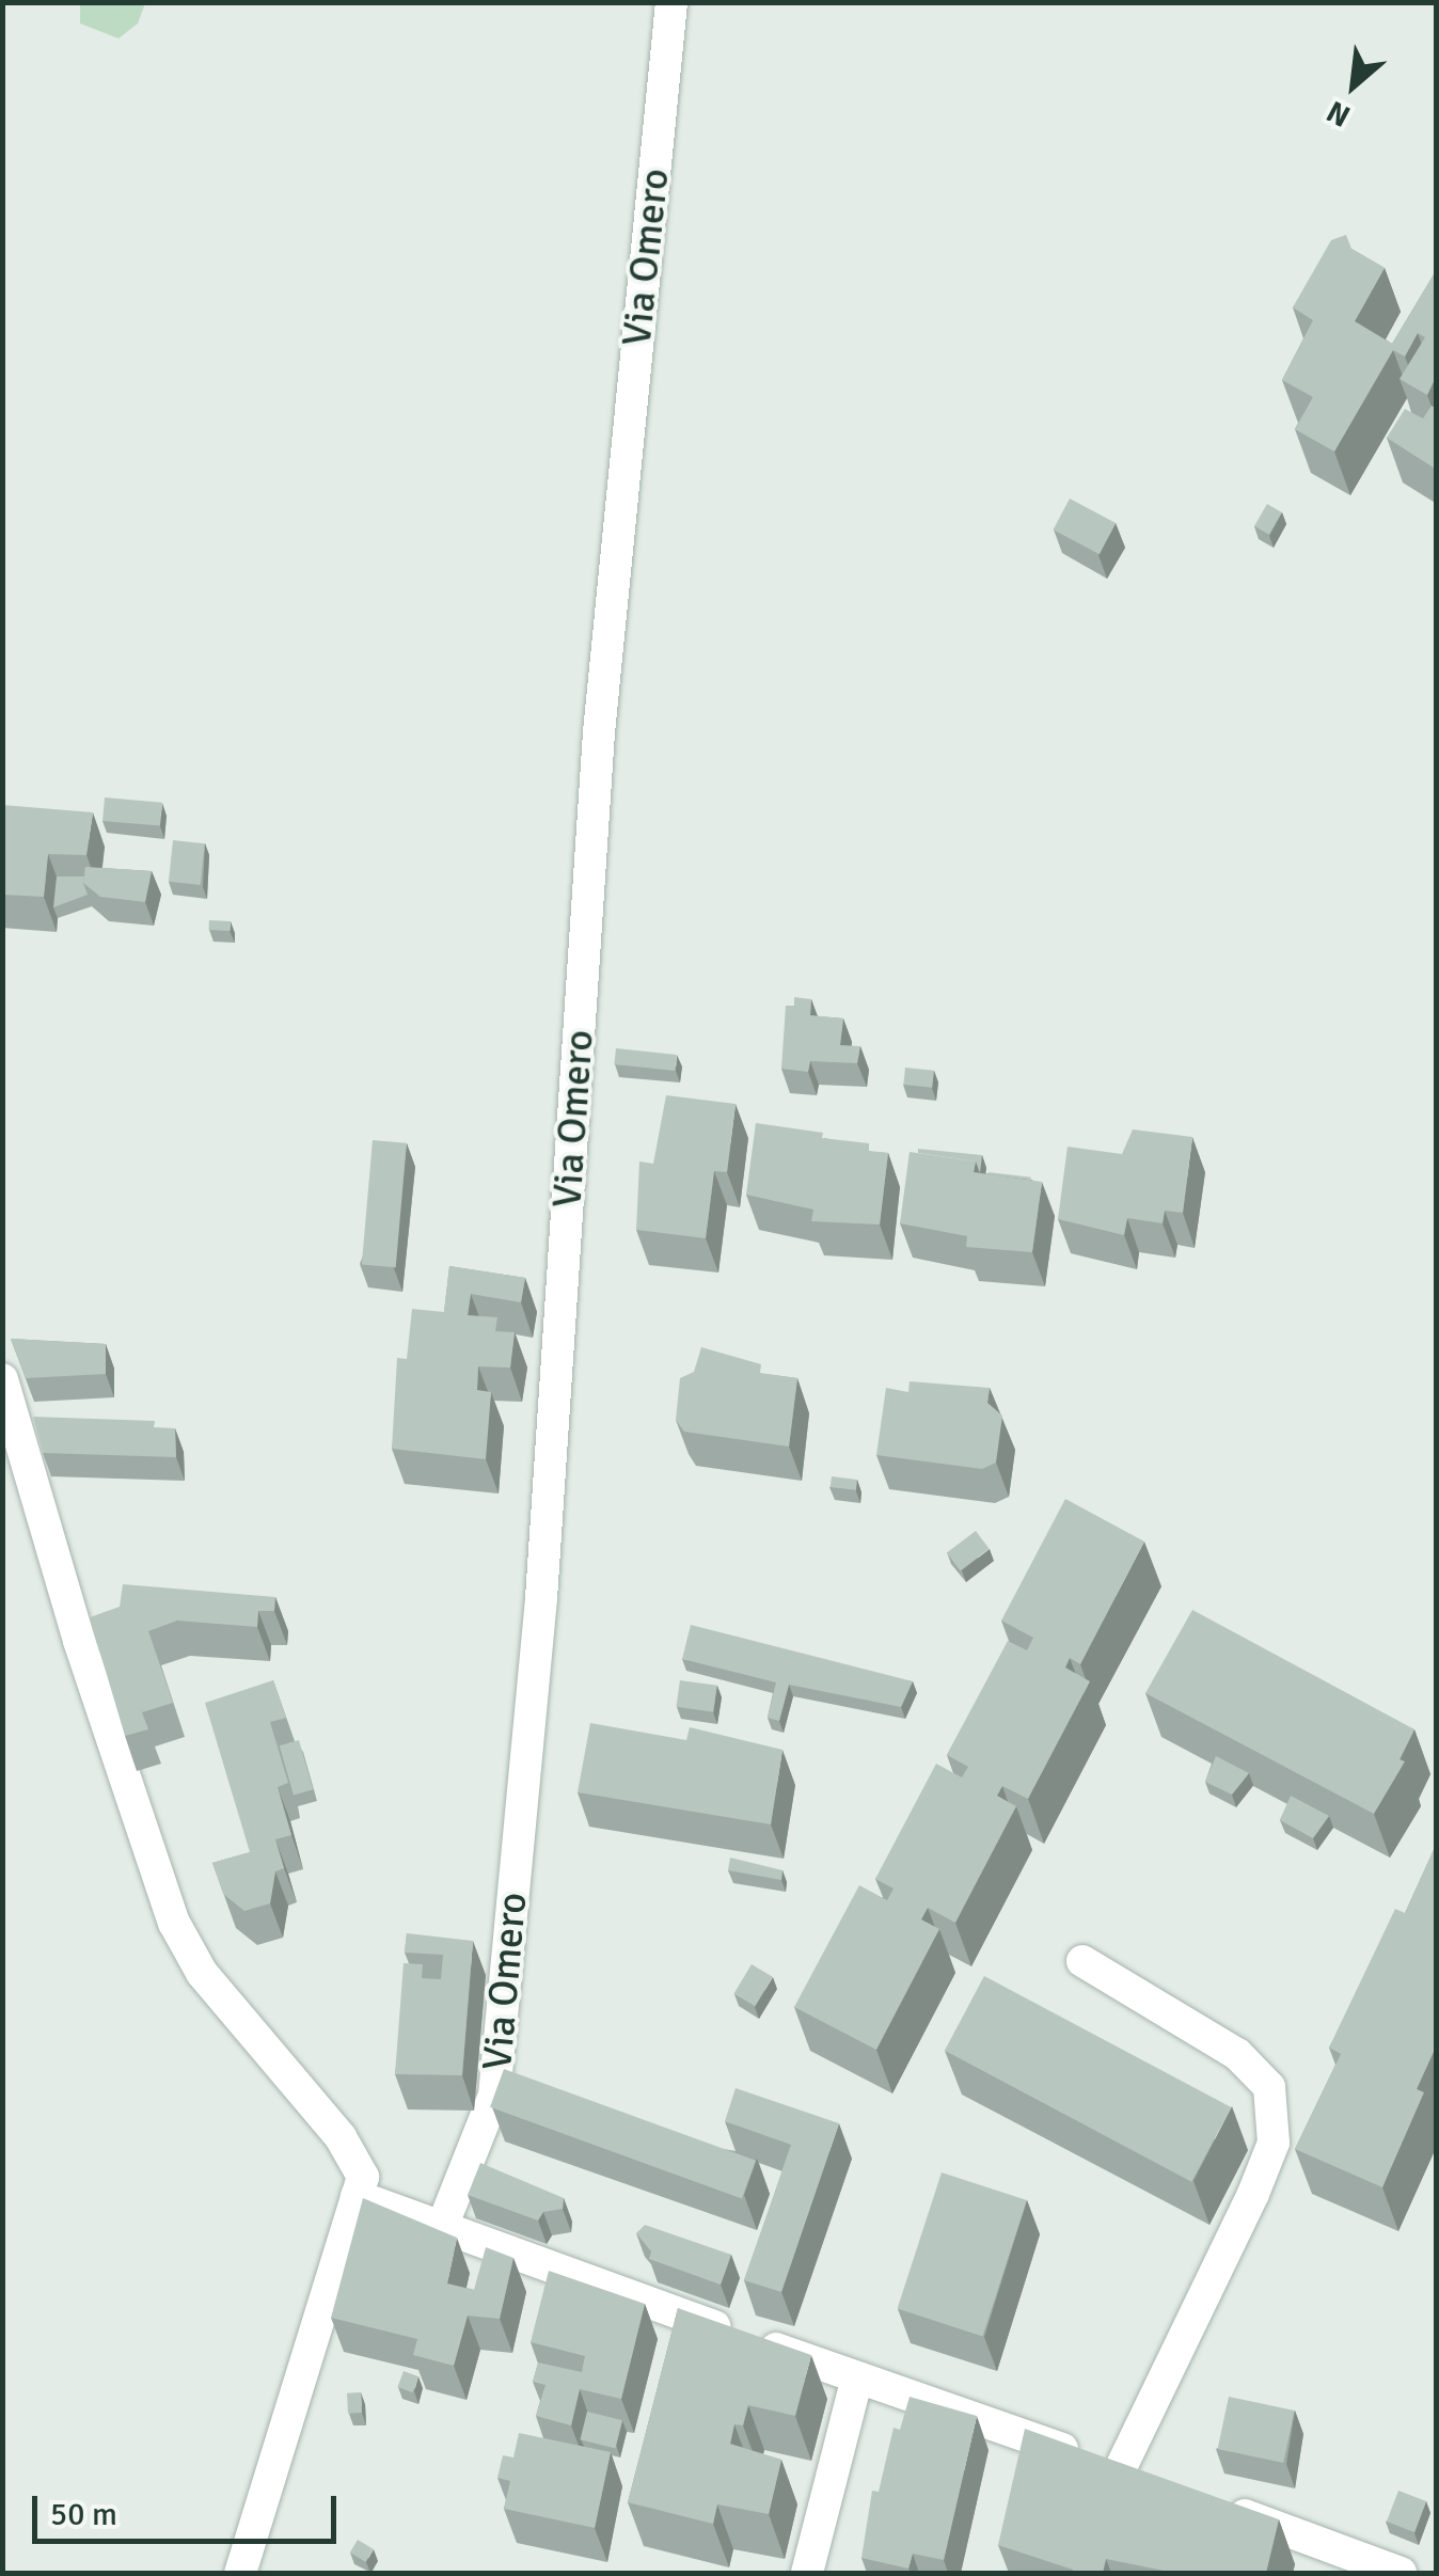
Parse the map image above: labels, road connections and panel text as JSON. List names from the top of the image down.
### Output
{
  "streets": {
    "street": ["Via Omero"]
  },
  "scale_bar": "50 m",
  "north": "bottom left"
}
